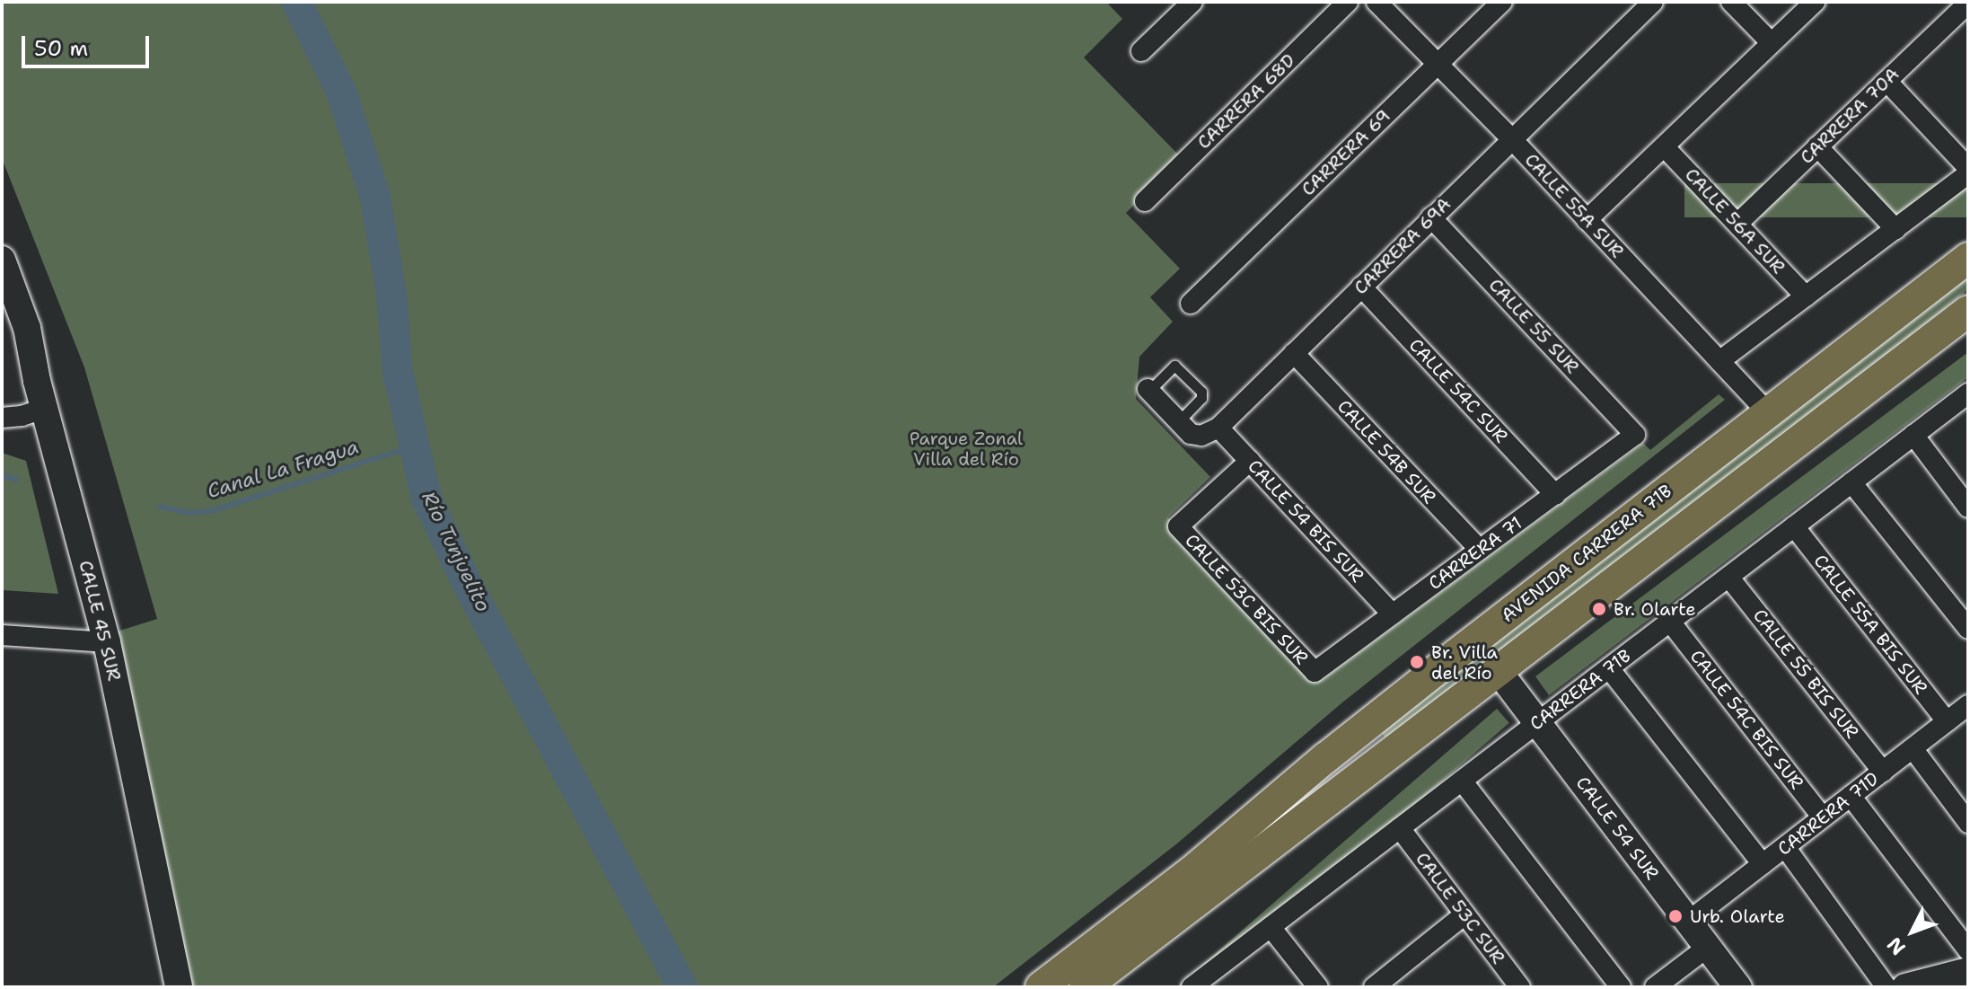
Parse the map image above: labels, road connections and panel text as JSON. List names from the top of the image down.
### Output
{
  "streets": {
    "main road": ["AVENIDA CARRERA 71B"],
    "street": [
      "CARRERA 68D",
      "CARRERA 70A",
      "CARRERA 69",
      "CALLE 55A SUR",
      "CALLE 56A SUR",
      "CARRERA 69A",
      "CALLE 55 SUR",
      "CALLE 54C SUR",
      "CALLE 54B SUR",
      "CALLE 54 BIS SUR",
      "CARRERA 71",
      "CALLE 53C BIS SUR",
      "CALLE 45 SUR",
      "CALLE 55A BIS SUR",
      "CALLE 55 BIS SUR",
      "CARRERA 71B",
      "CALLE 54C BIS SUR",
      "CARRERA 71D",
      "CALLE 54 SUR",
      "CALLE 53C SUR"
    ]
  },
  "crossings": [
    ["CARRERA 70A", "CALLE 56A SUR"],
    ["CARRERA 69", "CALLE 55A SUR"],
    ["CALLE 55A SUR", "CARRERA 69A"],
    ["CALLE 55A SUR", "AVENIDA CARRERA 71B"],
    ["CARRERA 69A", "CALLE 55 SUR"],
    ["CARRERA 69A", "CALLE 54C SUR"],
    ["CARRERA 69A", "CALLE 54B SUR"],
    ["CARRERA 69A", "CALLE 54 BIS SUR"],
    ["CALLE 55 SUR", "CARRERA 71"],
    ["CALLE 54C SUR", "CARRERA 71"],
    ["CALLE 54B SUR", "CARRERA 71"],
    ["CALLE 54 BIS SUR", "CARRERA 71"],
    ["CALLE 54 BIS SUR", "CALLE 53C BIS SUR"],
    ["CARRERA 71", "CALLE 53C BIS SUR"],
    ["AVENIDA CARRERA 71B", "CALLE 54 SUR"],
    ["CALLE 55A BIS SUR", "CARRERA 71B"],
    ["CALLE 55A BIS SUR", "CARRERA 71D"],
    ["CALLE 55 BIS SUR", "CARRERA 71B"],
    ["CALLE 55 BIS SUR", "CARRERA 71D"],
    ["CARRERA 71B", "CALLE 54C BIS SUR"],
    ["CARRERA 71B", "CALLE 54 SUR"],
    ["CARRERA 71B", "CALLE 53C SUR"],
    ["CALLE 54C BIS SUR", "CARRERA 71D"],
    ["CARRERA 71D", "CALLE 54 SUR"]
  ],
  "water": ["Canal La Fragua", "Río Tunjuelito"],
  "parks": ["Parque Zonal Villa del Río"],
  "places": ["Br. Olarte", "Br. Villa del Río", "Urb. Olarte"],
  "scale_bar": "50 m",
  "north": "bottom left"
}
